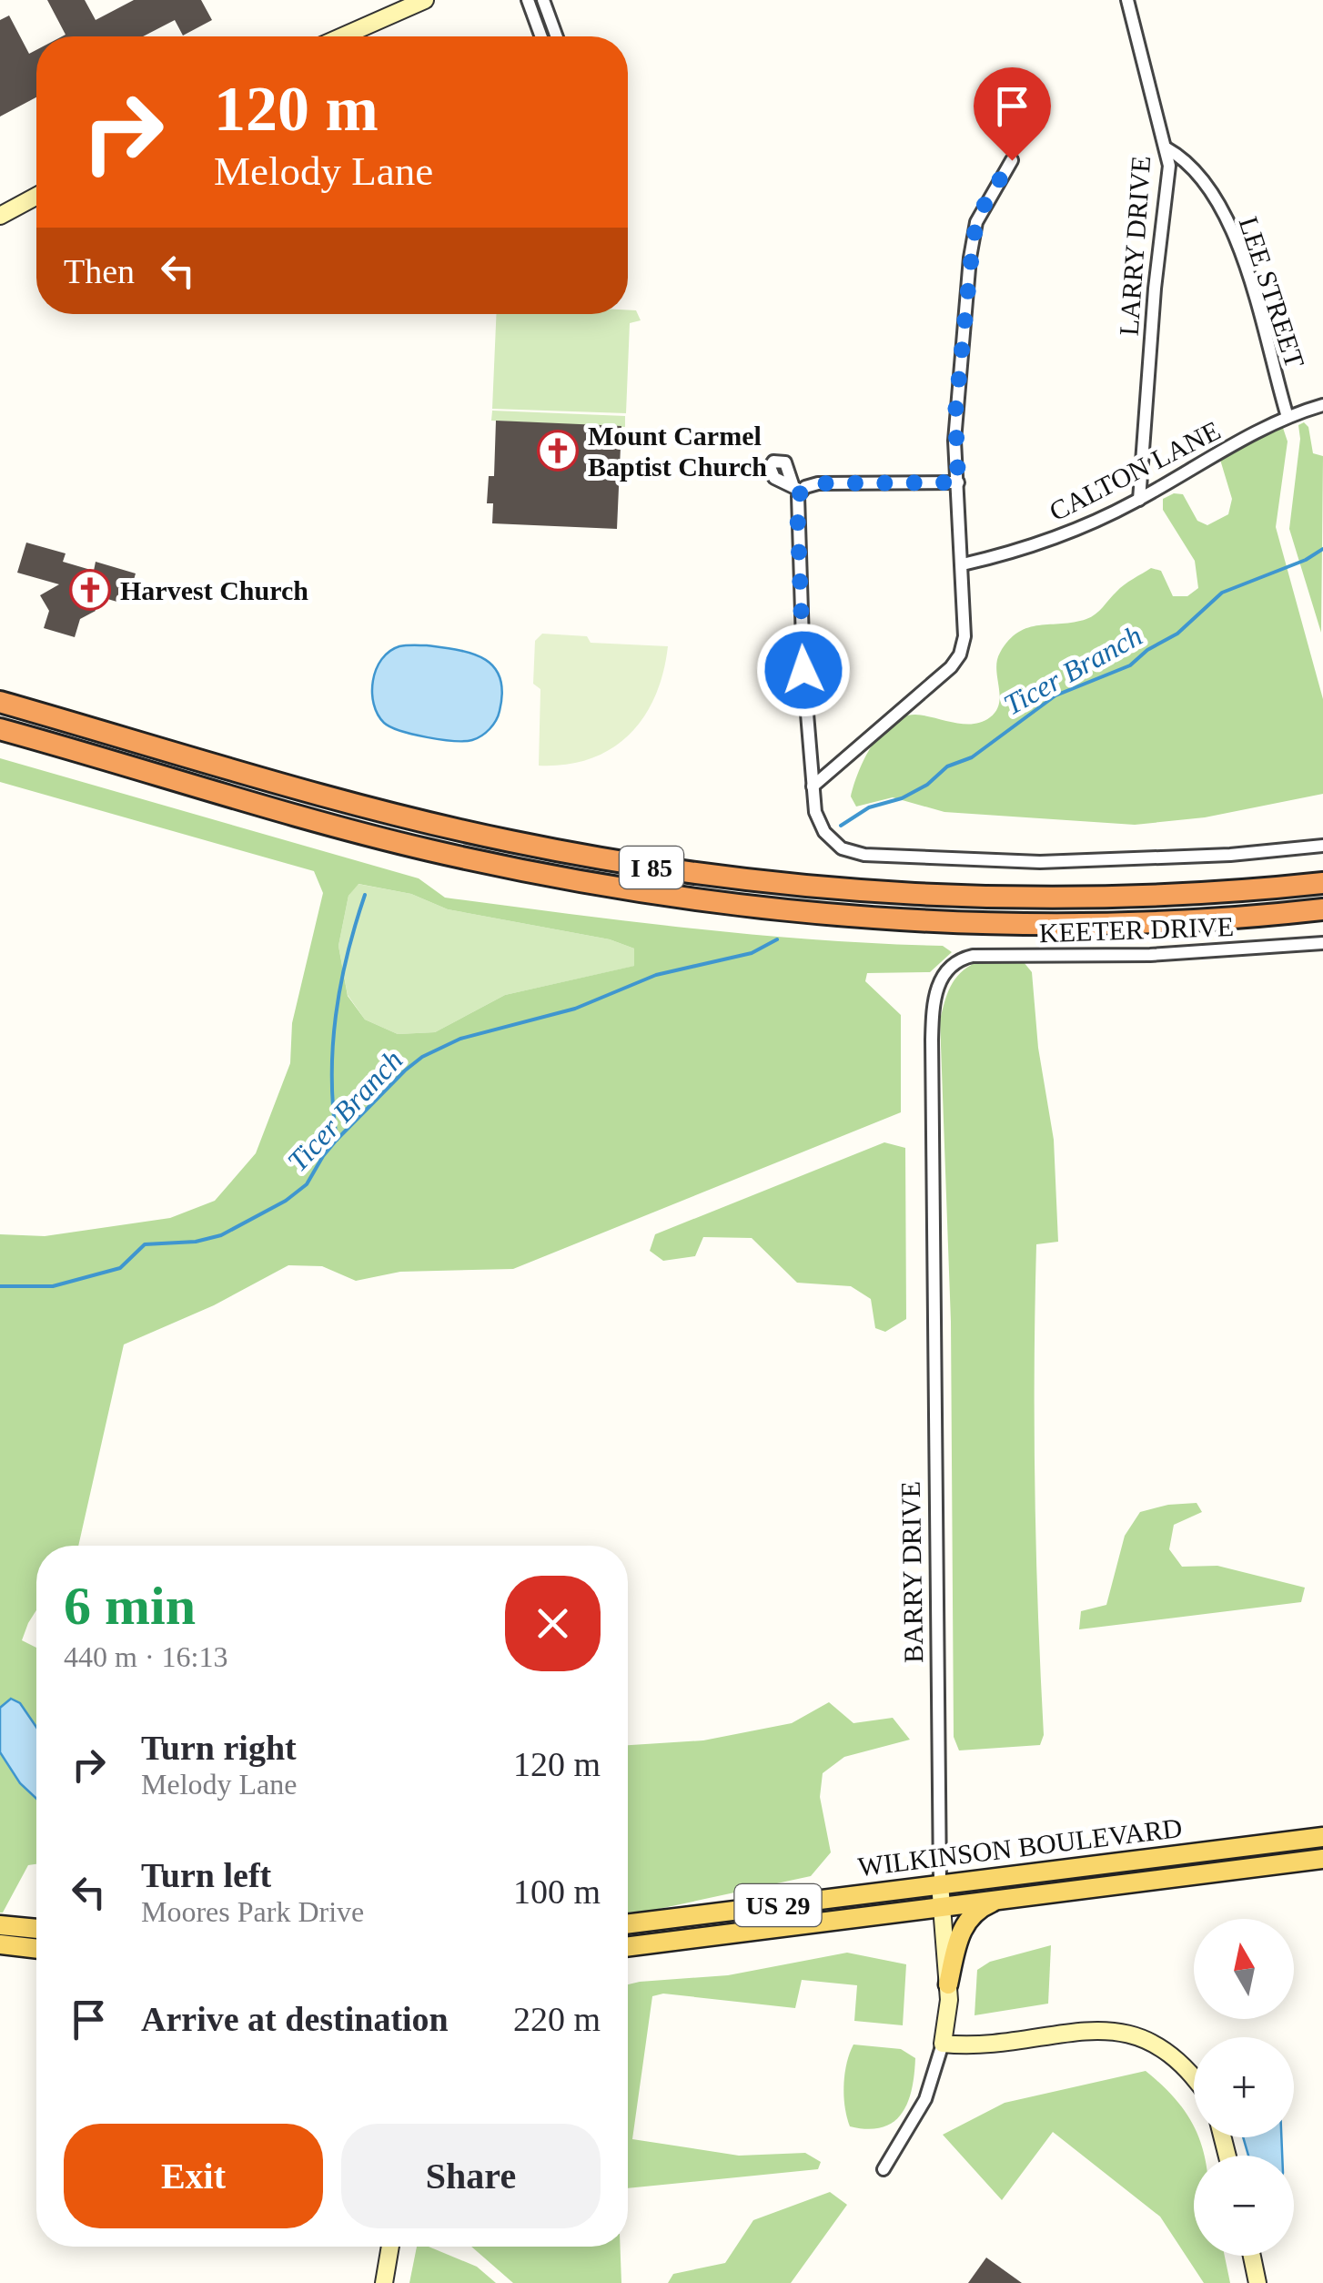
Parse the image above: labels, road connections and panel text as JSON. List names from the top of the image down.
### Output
{
  "streets": {
    "highway": ["I 85"],
    "main road": ["WILKINSON BOULEVARD", "US 29"],
    "street": [
      "LARRY DRIVE",
      "LEE STREET",
      "CALTON LANE",
      "KEETER DRIVE",
      "BARRY DRIVE"
    ]
  },
  "crossings": [
    ["LARRY DRIVE", "LEE STREET"],
    ["LARRY DRIVE", "CALTON LANE"],
    ["LEE STREET", "CALTON LANE"],
    ["KEETER DRIVE", "BARRY DRIVE"],
    ["BARRY DRIVE", "WILKINSON BOULEVARD"]
  ],
  "water": ["Ticer Branch"],
  "places": {
    "church": ["Mount Carmel Baptist Church", "Harvest Church"]
  },
  "north": "top",
  "page": {
    "turn": ["120 m", "Melody Lane"],
    "then": "Then",
    "heading": ["6 min", "440 m · 16:13"],
    "list": [
      {
        "name": "Turn right",
        "note": "Melody Lane",
        "value": "120 m"
      },
      {
        "name": "Turn left",
        "note": "Moores Park Drive",
        "value": "100 m"
      },
      {
        "name": "Arrive at destination",
        "value": "220 m"
      }
    ],
    "map_buttons": ["+", "−"],
    "buttons": ["Exit", "Share"]
  }
}
